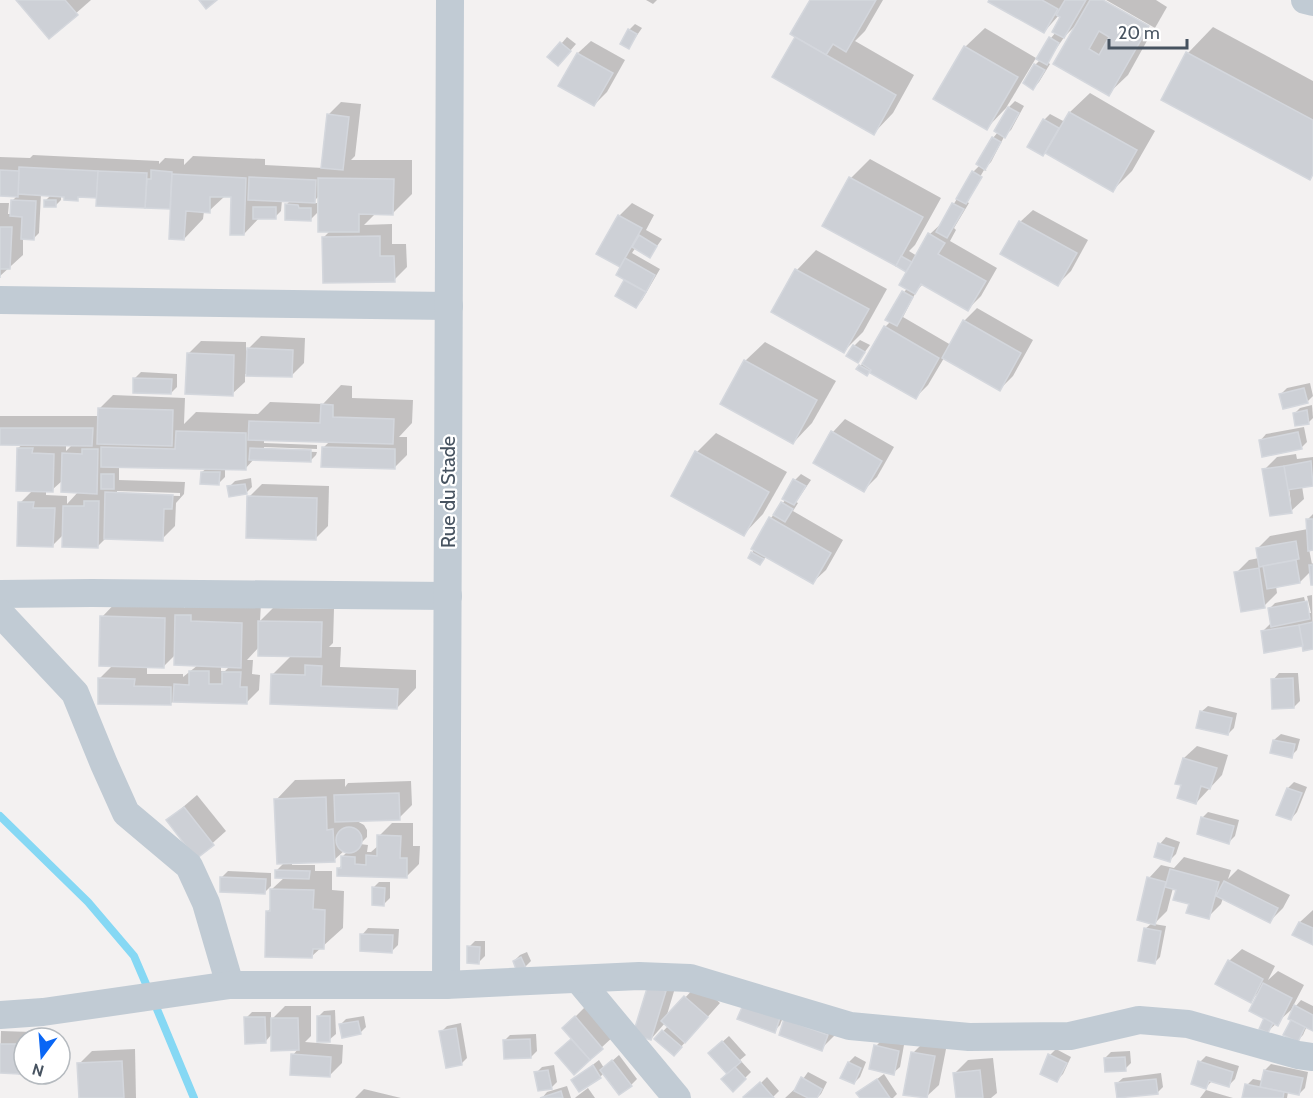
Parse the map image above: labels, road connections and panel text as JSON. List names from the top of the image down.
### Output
{
  "streets": {
    "street": ["Rue du Stade"]
  },
  "scale_bar": "20 m",
  "north": "bottom"
}
